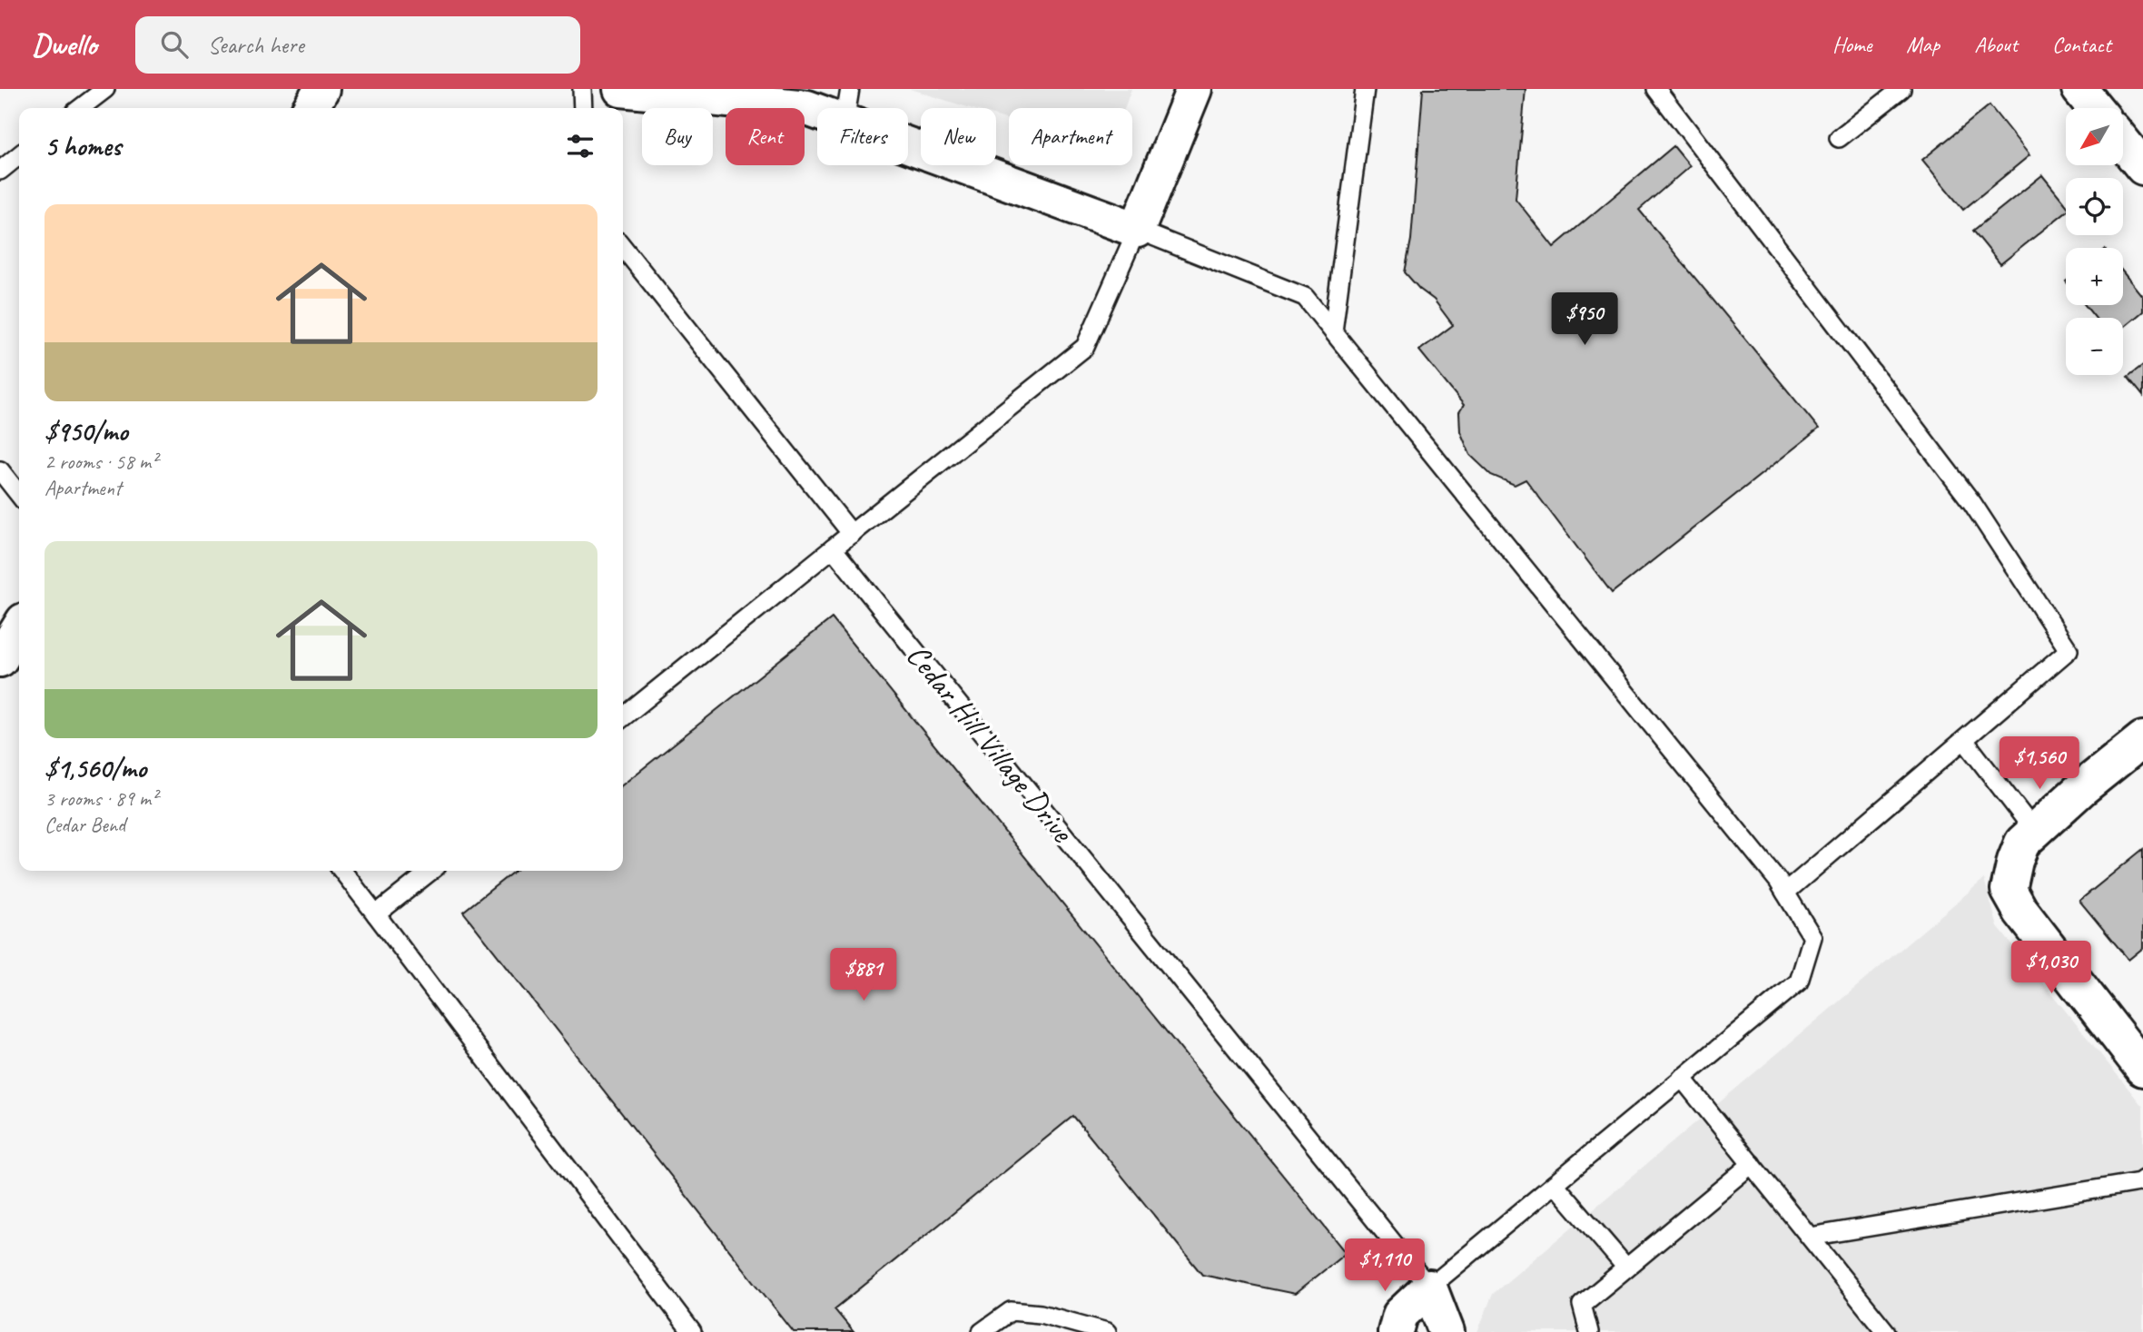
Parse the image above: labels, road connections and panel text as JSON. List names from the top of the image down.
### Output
{
  "streets": {
    "street": ["Cedar Hill Village Drive"]
  },
  "north": "bottom left",
  "page": {
    "header": "Dwello",
    "search": "Search here",
    "nav": [
      "Home",
      "Map",
      "About",
      "Contact"
    ],
    "map_buttons": ["+", "−"],
    "chip": [
      "Buy",
      "Rent",
      "Filters",
      "New",
      "Apartment"
    ],
    "heading": "5 homes",
    "list": [
      {
        "name": "$950/mo",
        "note": "2 rooms · 58 m² · Apartment"
      },
      {
        "name": "$1,560/mo",
        "note": "3 rooms · 89 m² · Cedar Bend"
      }
    ],
    "price": [
      "$950",
      "$1,560",
      "$1,030",
      "$881",
      "$1,110"
    ]
  }
}
